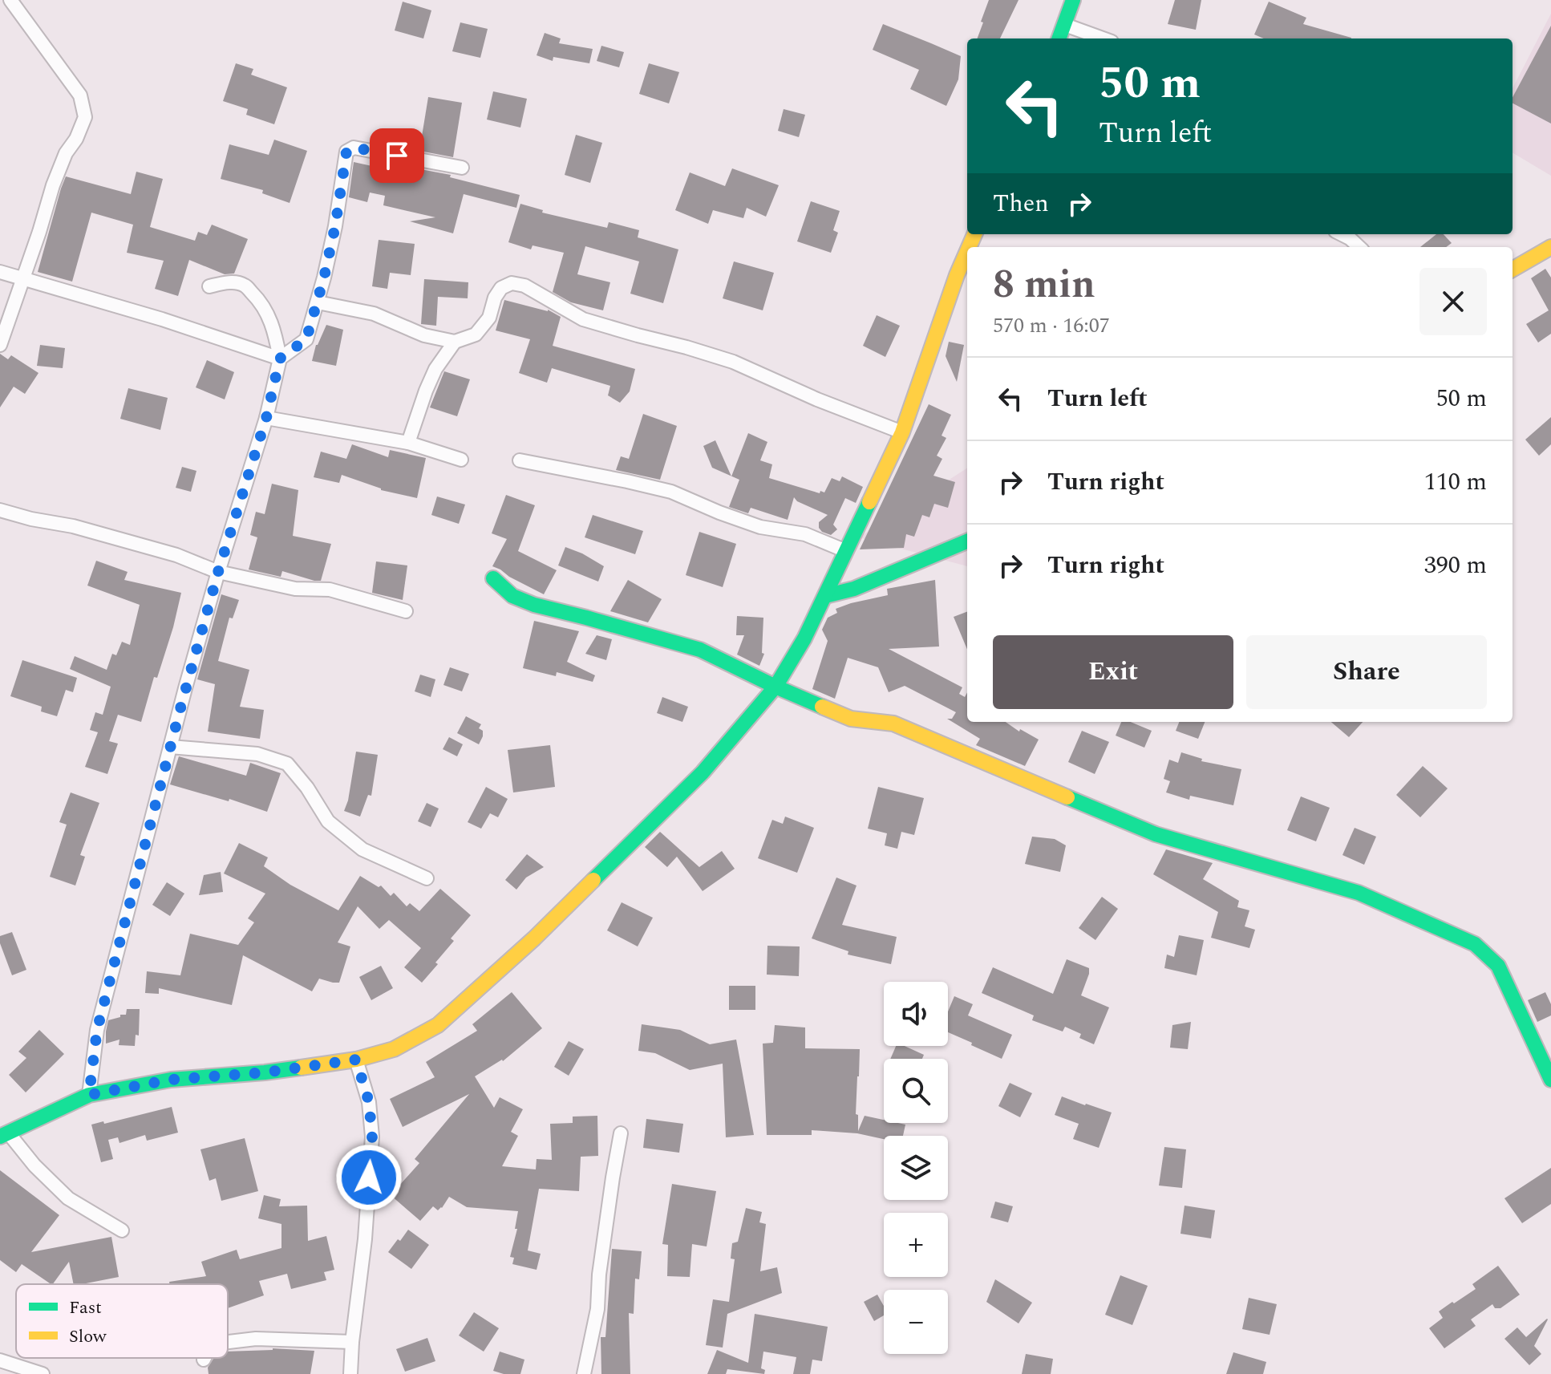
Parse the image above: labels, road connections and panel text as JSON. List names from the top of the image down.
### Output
{
  "legend": ["Fast", "Slow"],
  "page": {
    "turn": ["50 m", "Turn left"],
    "then": "Then",
    "heading": ["8 min", "570 m · 16:07"],
    "list": [
      {
        "name": "Turn left",
        "value": "50 m"
      },
      {
        "name": "Turn right",
        "value": "110 m"
      },
      {
        "name": "Turn right",
        "value": "390 m"
      }
    ],
    "buttons": ["Exit", "Share"],
    "map_buttons": ["+", "−"]
  }
}
